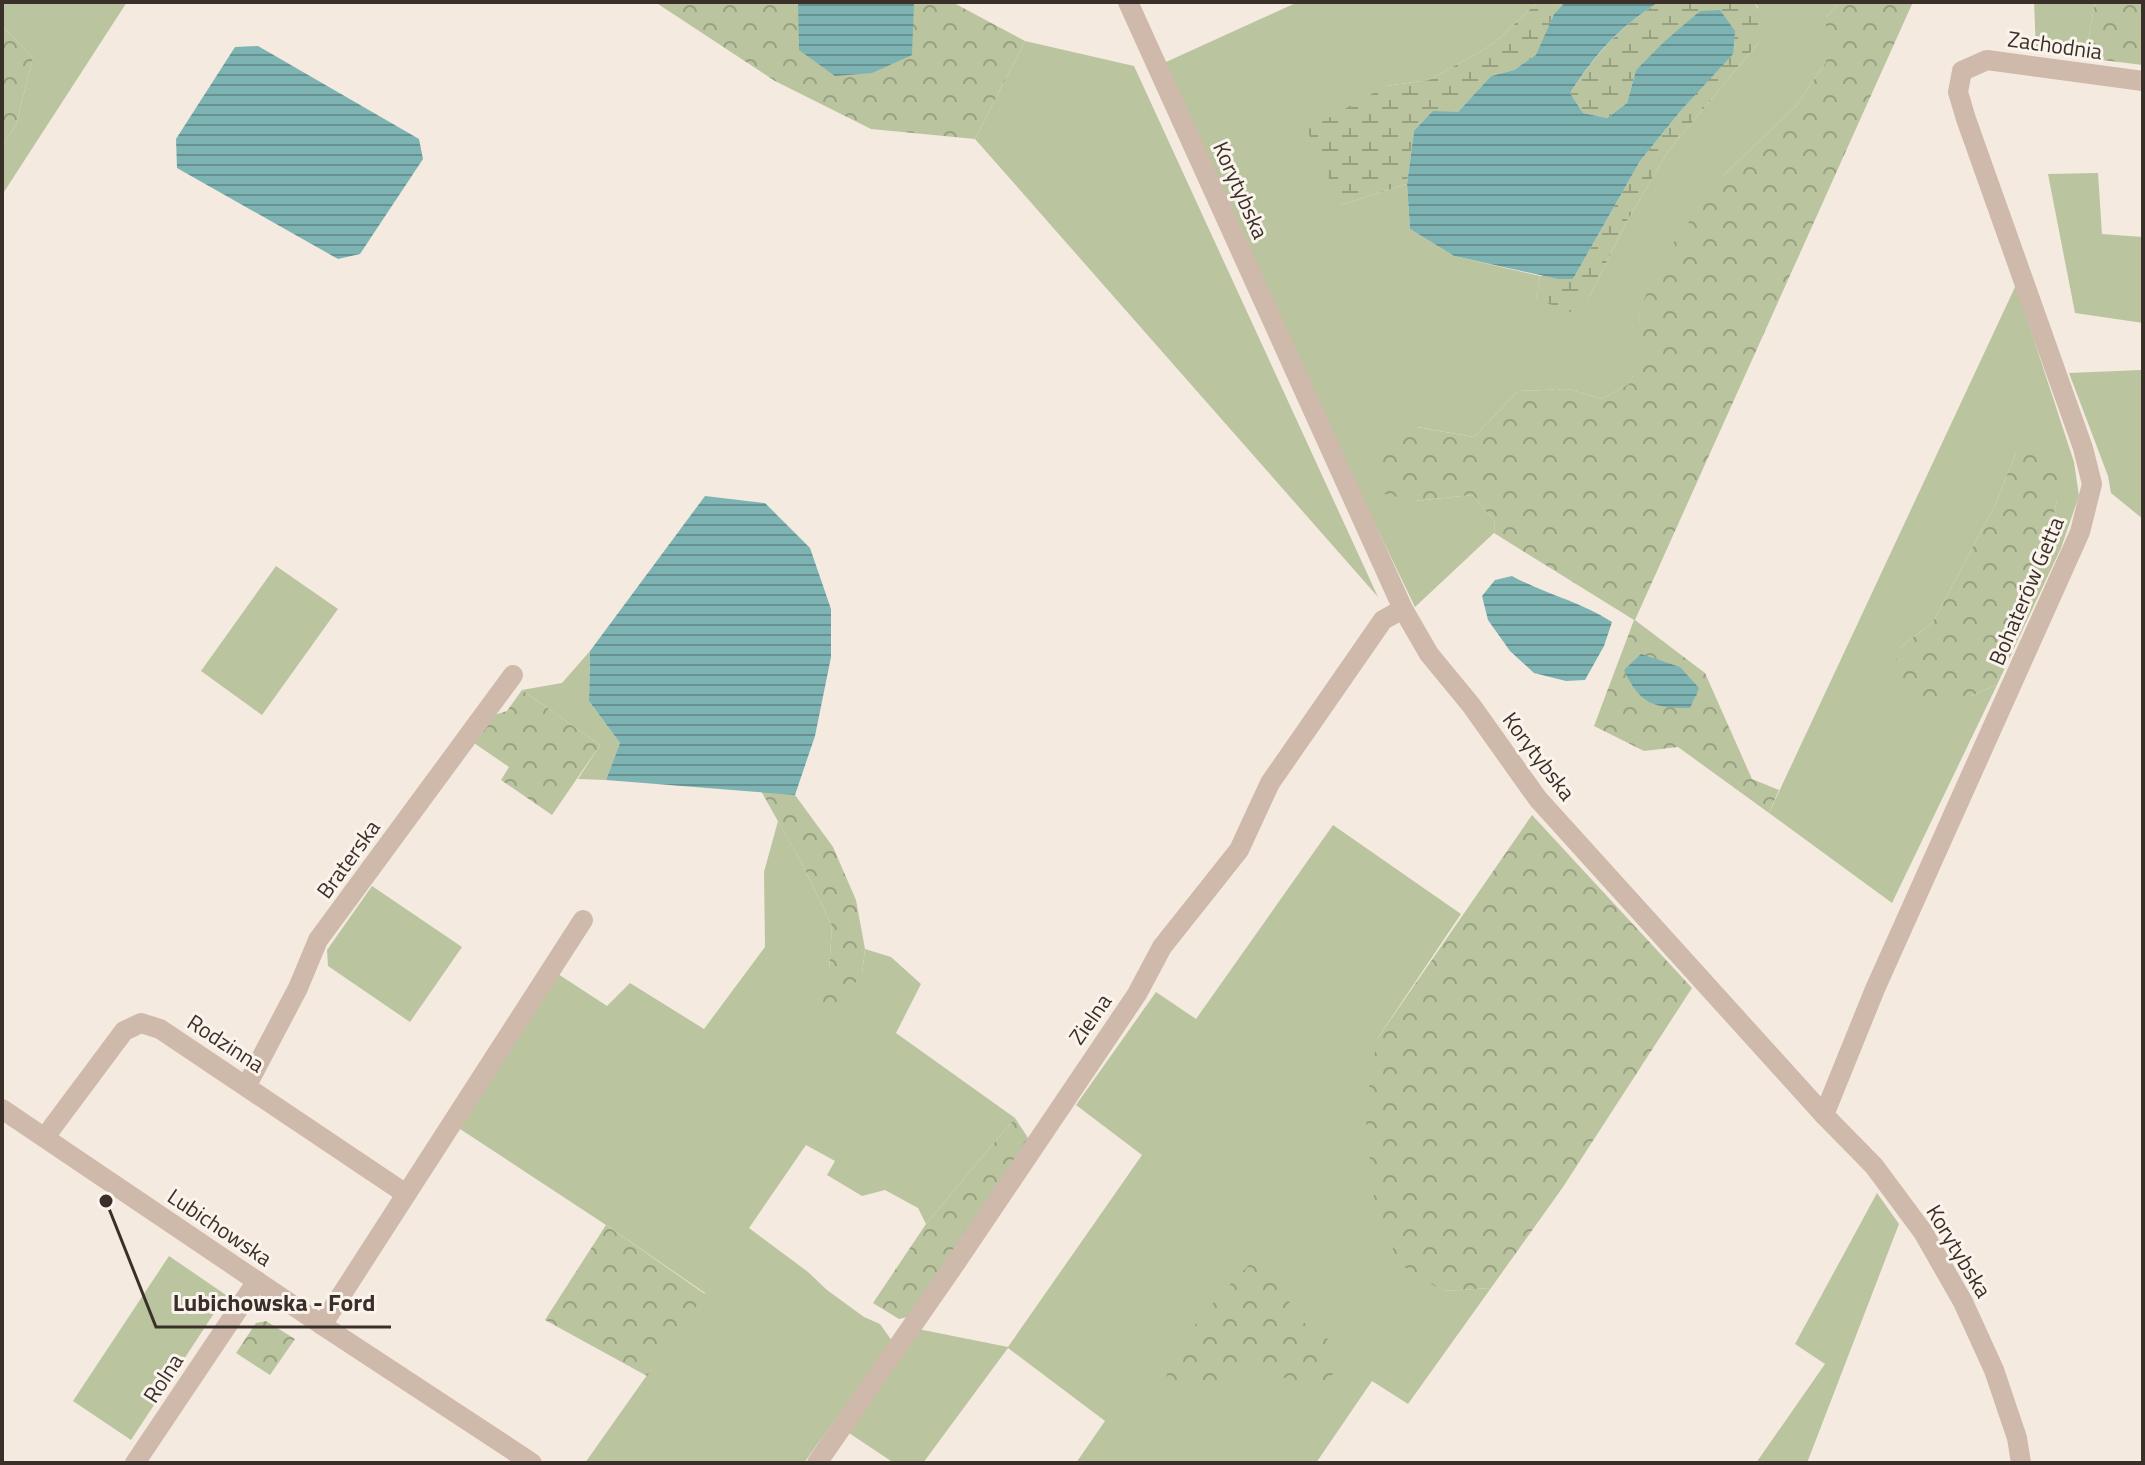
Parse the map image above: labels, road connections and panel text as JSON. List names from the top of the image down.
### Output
{
  "streets": {
    "street": [
      "Zachodnia",
      "Korytybska",
      "Bohaterów Getta",
      "Braterska",
      "Zielna",
      "Rodzinna",
      "Lubichowska",
      "Rolna"
    ]
  },
  "crossings": [
    ["Zachodnia", "Bohaterów Getta"],
    ["Korytybska", "Bohaterów Getta"],
    ["Korytybska", "Zielna"],
    ["Braterska", "Rodzinna"],
    ["Rodzinna", "Lubichowska"],
    ["Lubichowska", "Rolna"]
  ],
  "places": ["Lubichowska - Ford"]
}
